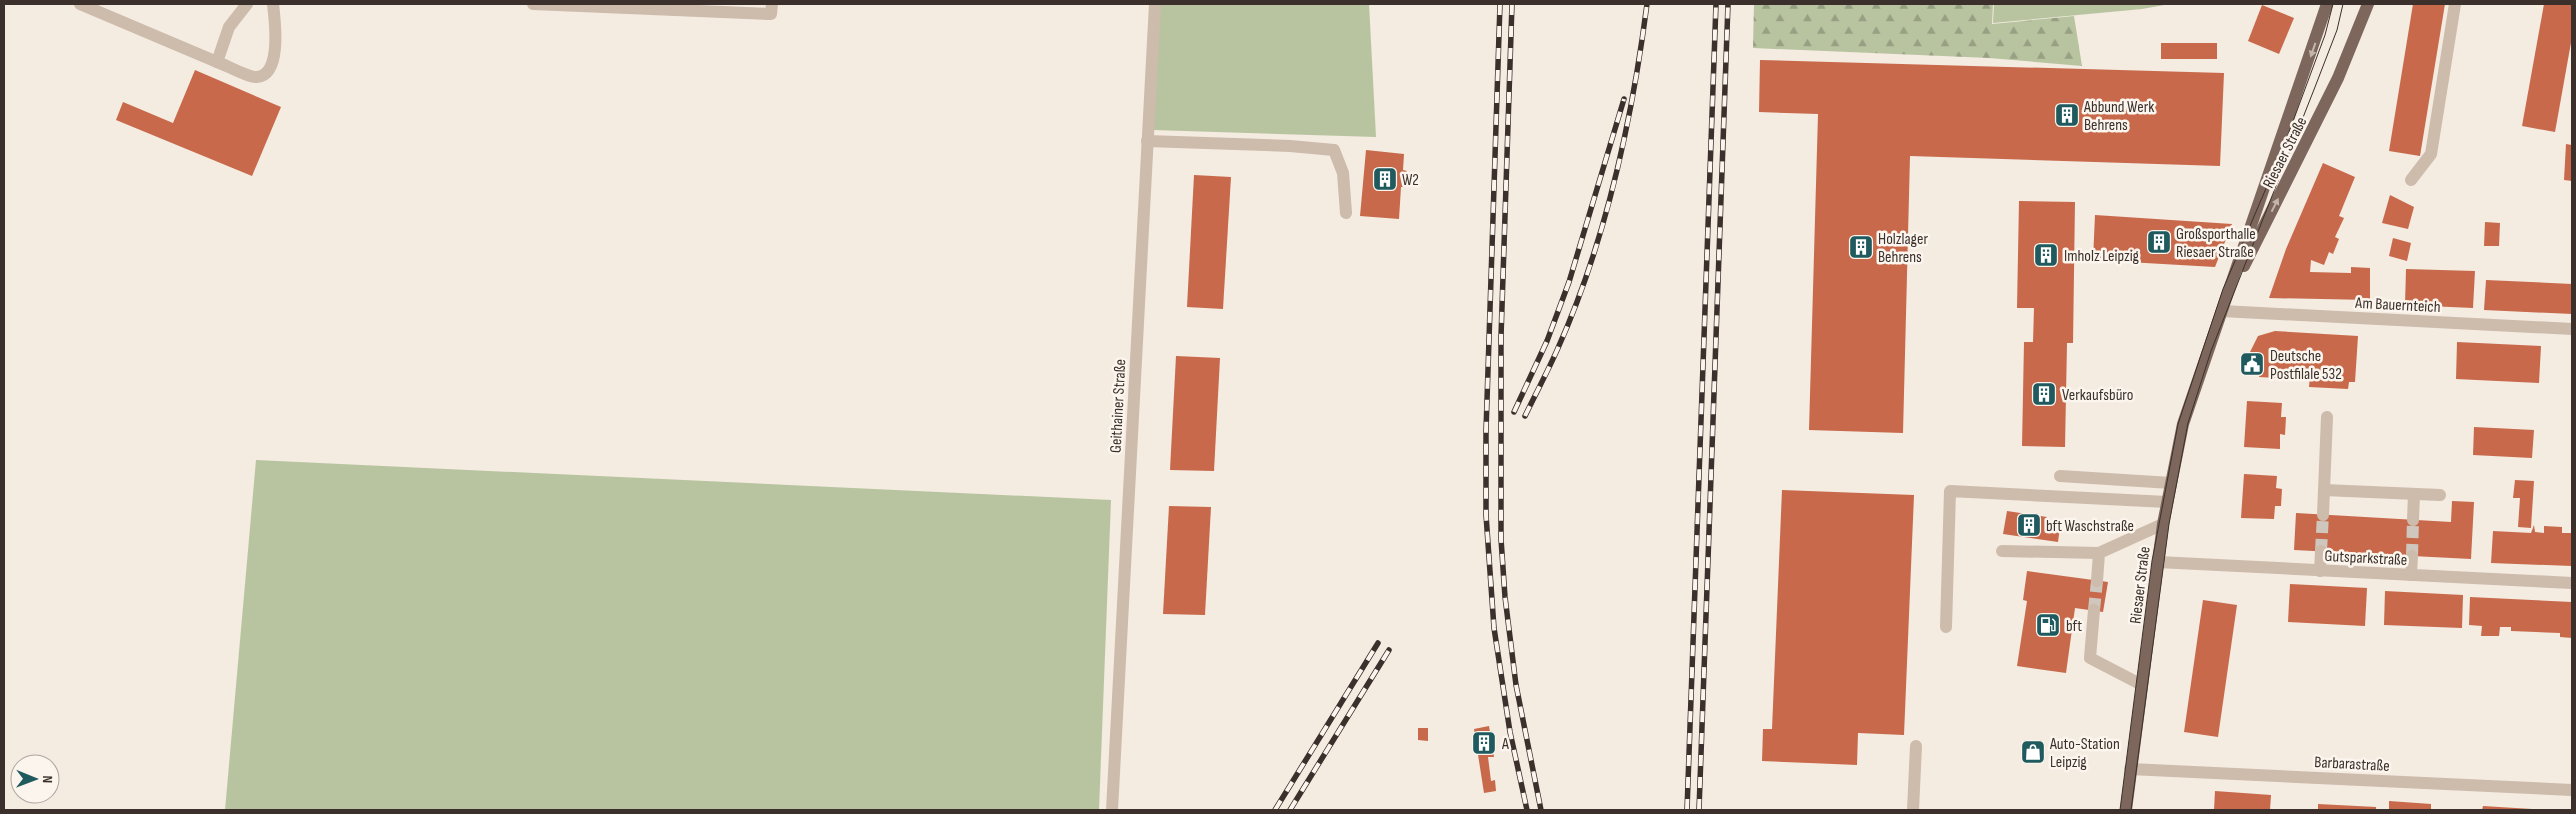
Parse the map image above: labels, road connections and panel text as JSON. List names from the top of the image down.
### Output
{
  "streets": {
    "main road": ["Riesaer Straße"],
    "street": [
      "Am Bauernteich",
      "Geithainer Straße",
      "Gutsparkstraße",
      "Barbarastraße"
    ]
  },
  "crossings": [
    ["Riesaer Straße", "Am Bauernteich"],
    ["Riesaer Straße", "Gutsparkstraße"],
    ["Riesaer Straße", "Barbarastraße"]
  ],
  "places": {
    "building": [
      "Abbund Werk Behrens",
      "W2",
      "Großsporthalle Riesaer Straße",
      "Holzlager Behrens",
      "Imholz Leipzig",
      "Verkaufsbüro",
      "bft Waschstraße",
      "A"
    ],
    "public building": ["Deutsche Postfilale 532"],
    "fuel station": ["bft"],
    "shop": ["Auto-Station Leipzig"]
  },
  "north": "right"
}
